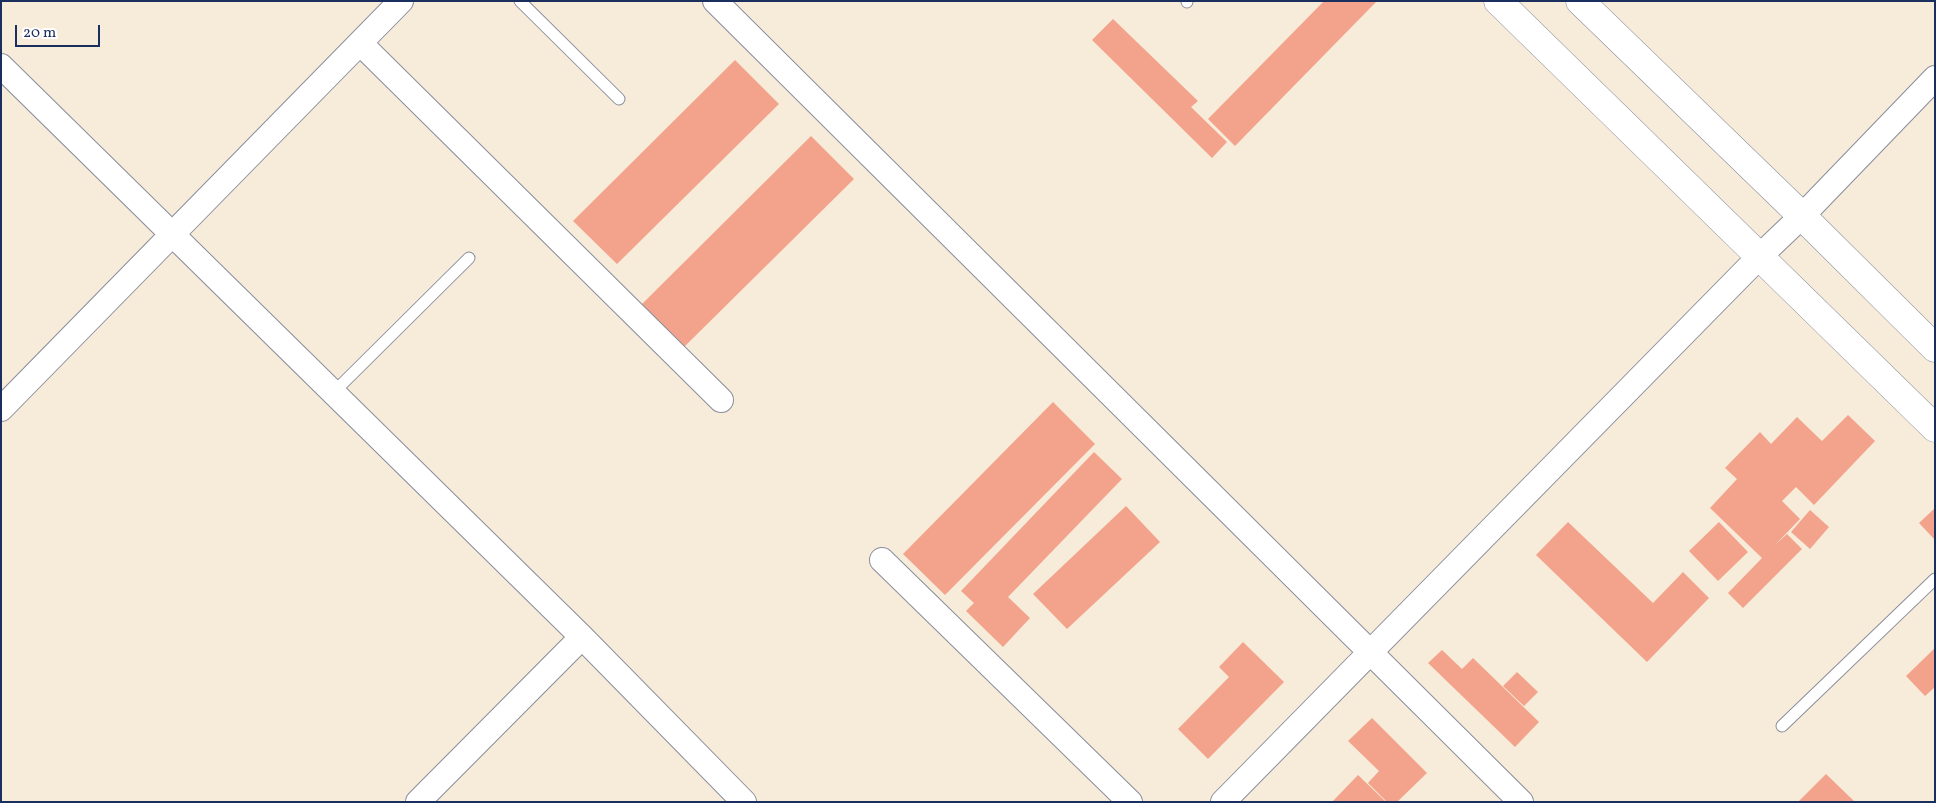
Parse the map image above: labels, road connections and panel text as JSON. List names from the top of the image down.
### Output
{
  "scale_bar": "20 m"
}
